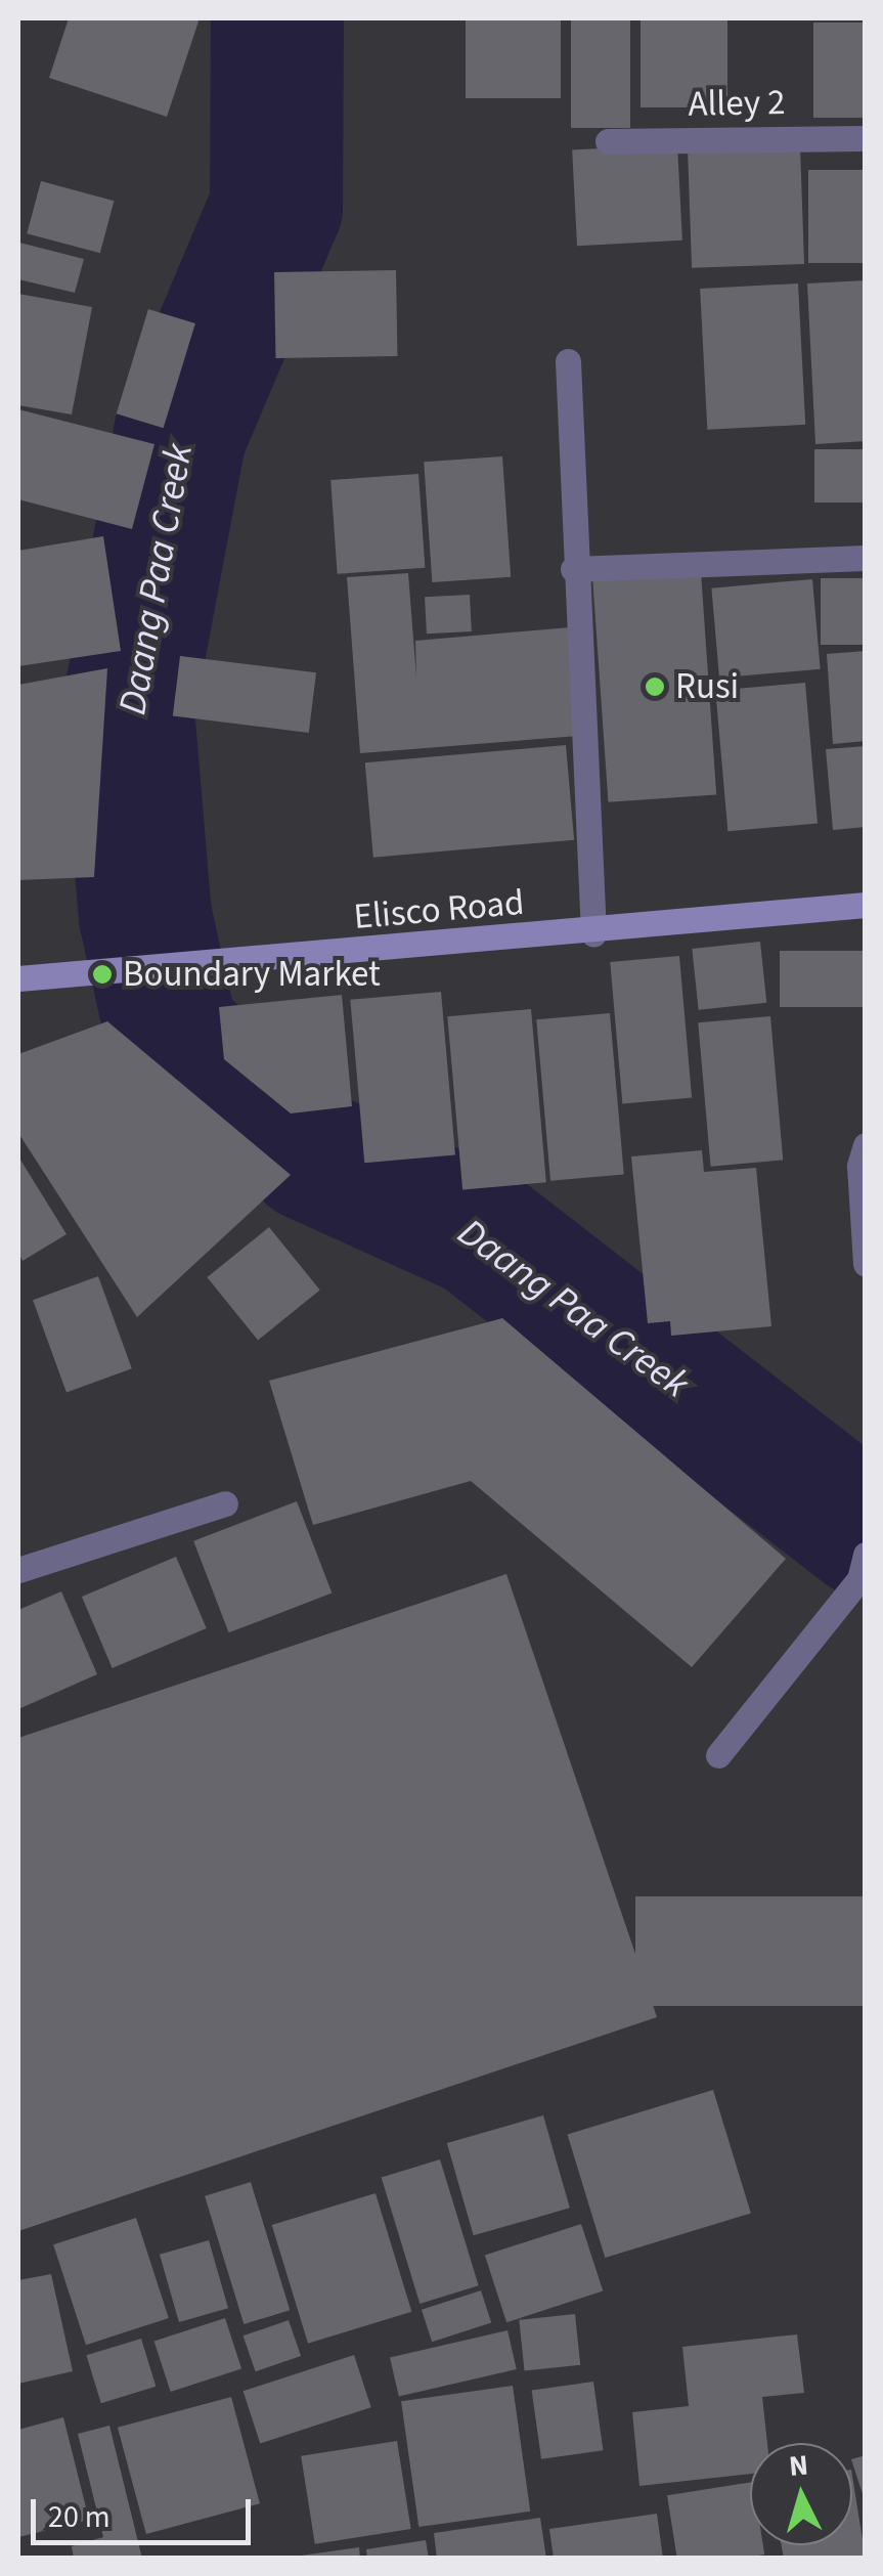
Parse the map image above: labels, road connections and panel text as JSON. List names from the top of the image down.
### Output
{
  "streets": {
    "main road": ["Elisco Road"],
    "street": ["Alley 2"]
  },
  "water": ["Daang Paa Creek"],
  "places": ["Rusi", "Boundary Market"],
  "scale_bar": "20 m",
  "north": "top"
}
